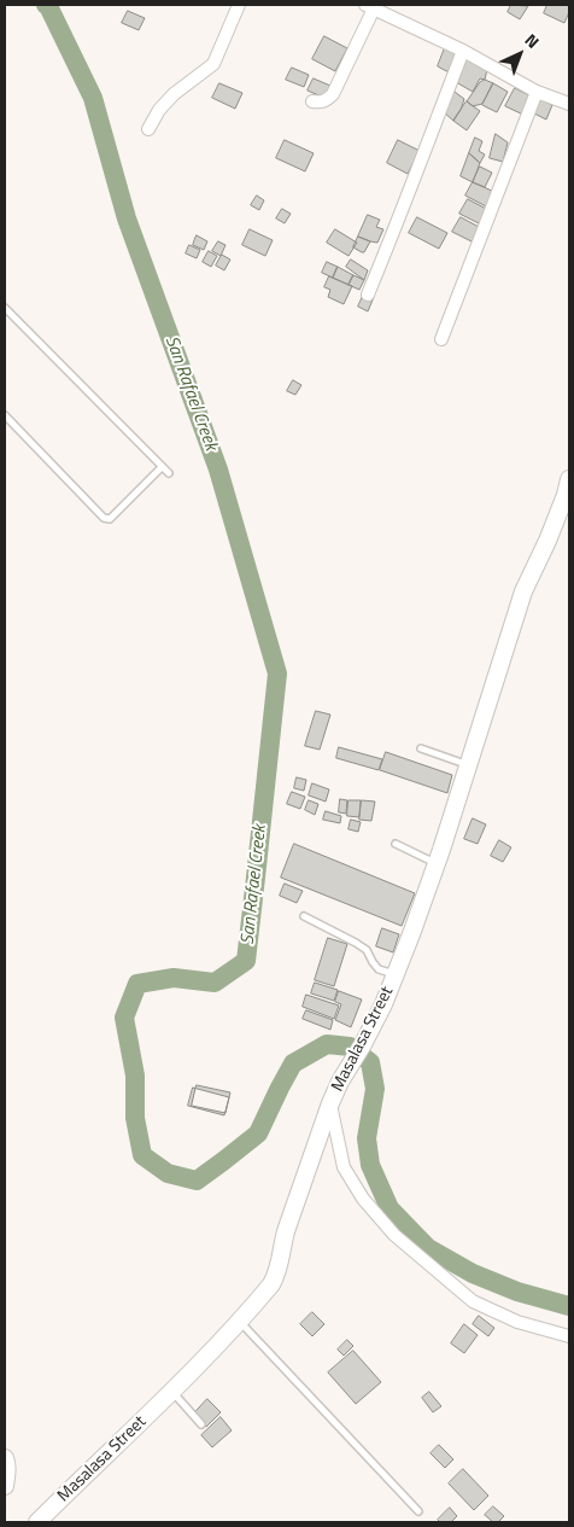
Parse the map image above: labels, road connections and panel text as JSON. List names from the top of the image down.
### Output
{
  "streets": {
    "street": ["Masalasa Street"]
  },
  "water": ["San Rafael Creek"],
  "north": "top right"
}
